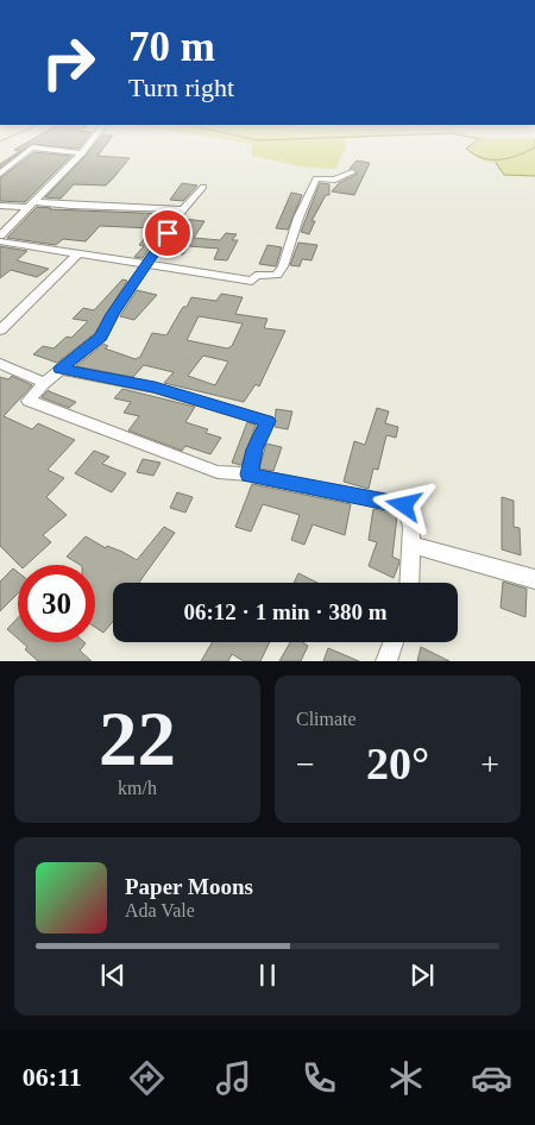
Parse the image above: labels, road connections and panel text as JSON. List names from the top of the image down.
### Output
{
  "page": {
    "turn": ["70 m", "Turn right"],
    "limit": "30",
    "trip": "06:12 · 1 min · 380 m",
    "tile": [
      ["22", "km/h"],
      "Climate"
    ],
    "heat": ["−", "20°", "+"],
    "song": ["Paper Moons", "Ada Vale"],
    "tabs": "06:11"
  }
}
